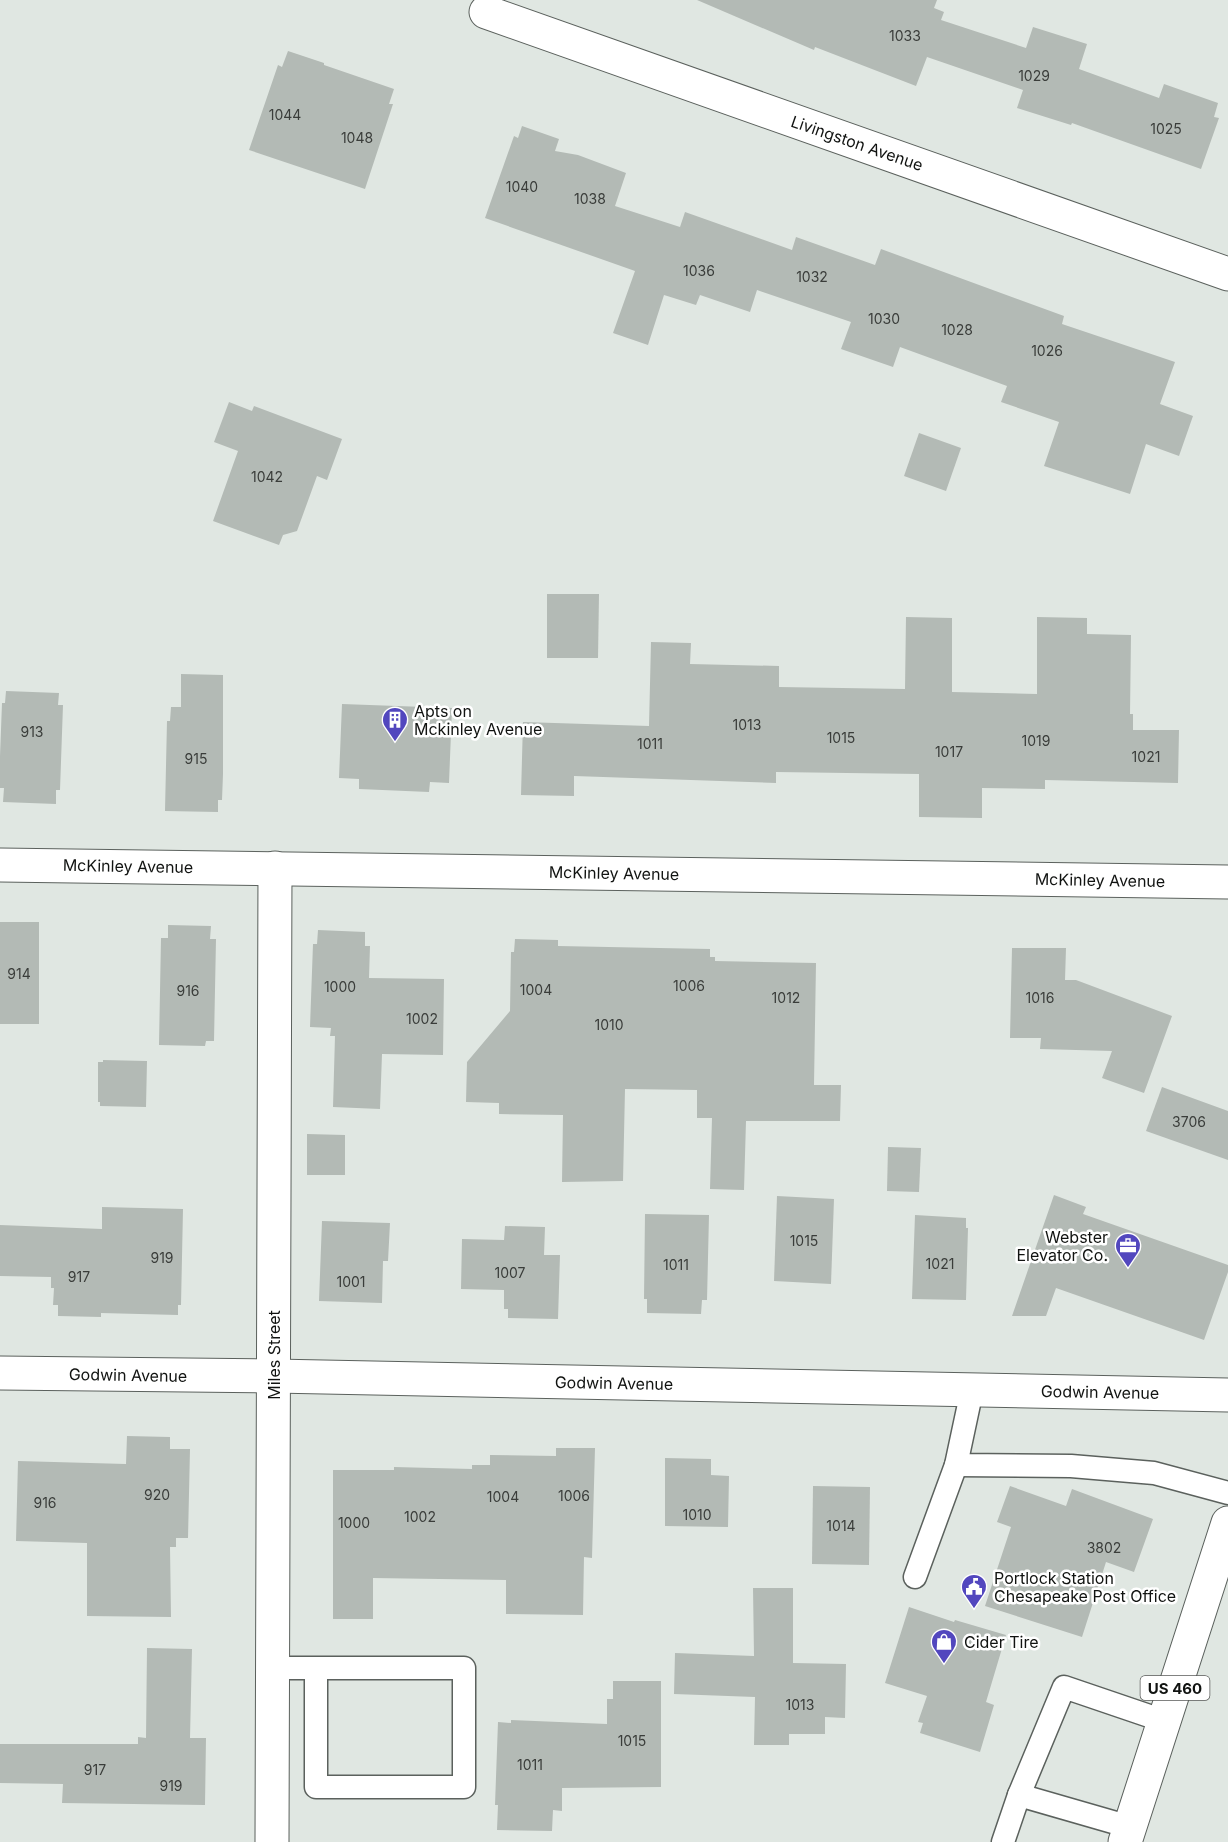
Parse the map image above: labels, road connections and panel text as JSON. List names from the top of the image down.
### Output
{
  "streets": {
    "street": [
      "Livingston Avenue",
      "McKinley Avenue",
      "Miles Street",
      "Godwin Avenue",
      "US 460"
    ]
  },
  "crossings": [
    ["McKinley Avenue", "Miles Street"],
    ["Miles Street", "Godwin Avenue"]
  ],
  "places": {
    "building": ["Apts on Mckinley Avenue"],
    "office": ["Webster Elevator Co."],
    "public building": ["Portlock Station Chesapeake Post Office"],
    "shop": ["Cider Tire"]
  },
  "house_numbers": [
    "1033",
    "1029",
    "1044",
    "1025",
    "1048",
    "1040",
    "1038",
    "1036",
    "1032",
    "1030",
    "1028",
    "1026",
    "1042",
    "1013",
    "913",
    "1015",
    "1019",
    "1011",
    "1017",
    "1021",
    "915",
    "914",
    "1006",
    "1000",
    "1004",
    "916",
    "1012",
    "1016",
    "1002",
    "1010",
    "3706",
    "1015",
    "919",
    "1021",
    "1011",
    "1007",
    "917",
    "1001",
    "920",
    "1006",
    "1004",
    "916",
    "1010",
    "1002",
    "1000",
    "1014",
    "3802",
    "1013",
    "1015",
    "1011",
    "917",
    "919"
  ]
}
